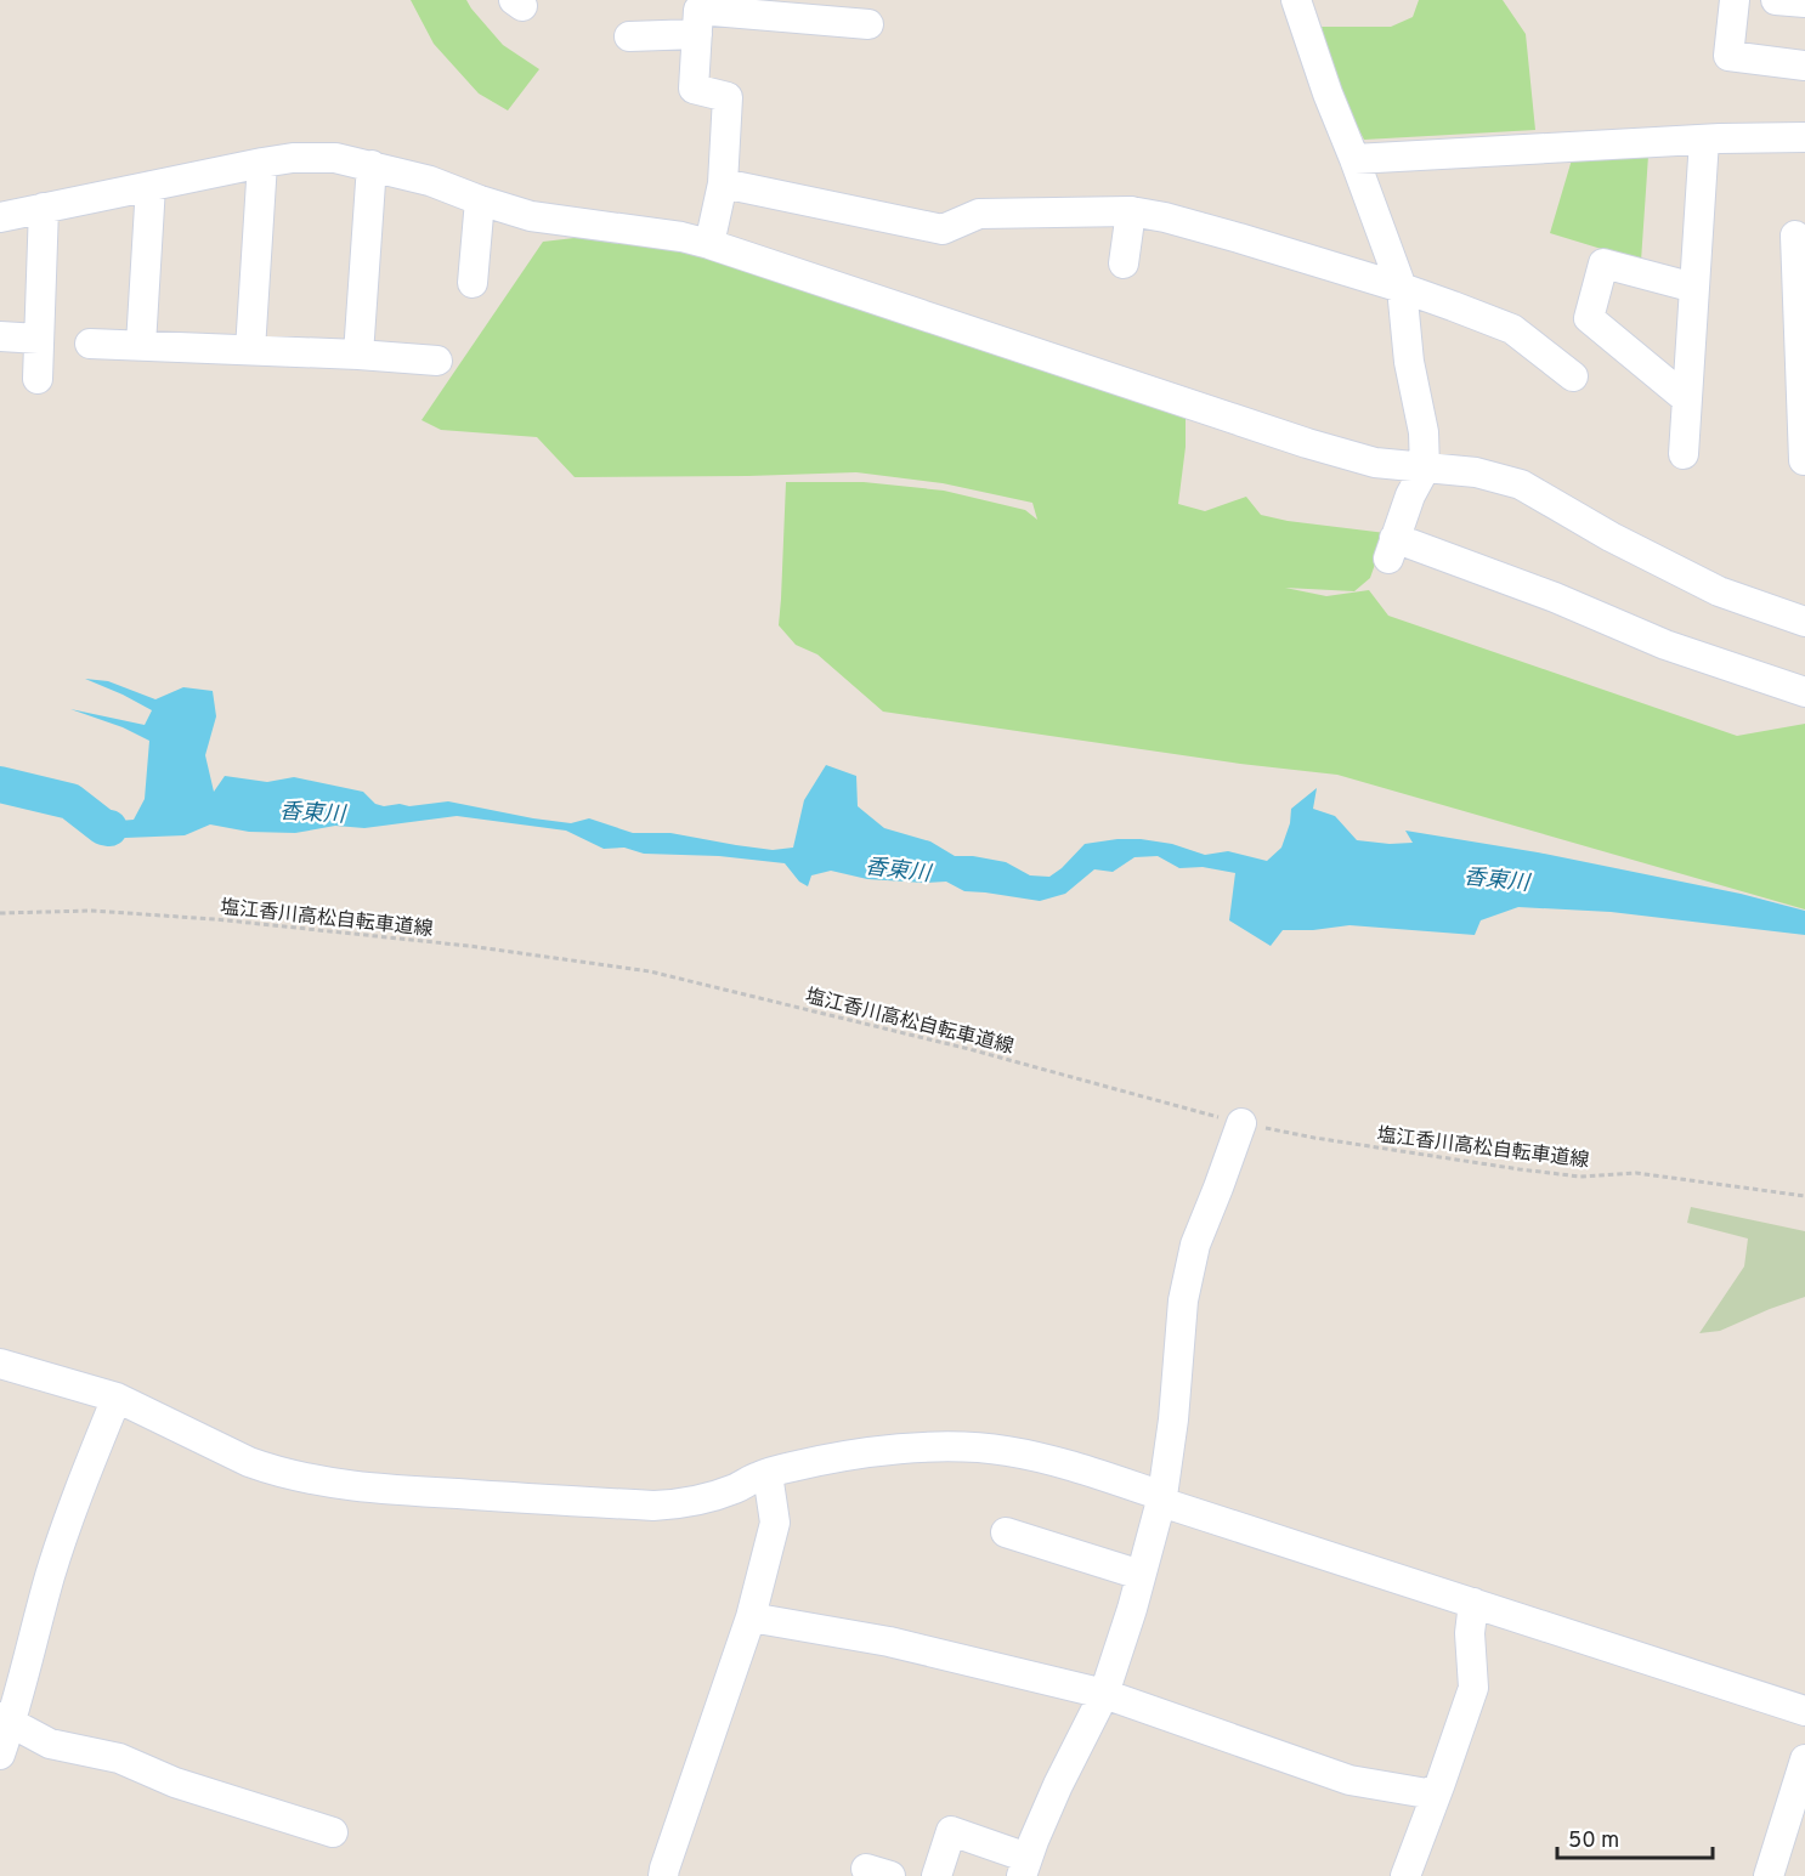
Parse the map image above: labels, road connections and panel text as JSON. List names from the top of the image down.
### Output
{
  "streets": {
    "path": ["塩江香川高松自転車道線"]
  },
  "water": ["香東川"],
  "scale_bar": "50 m"
}
